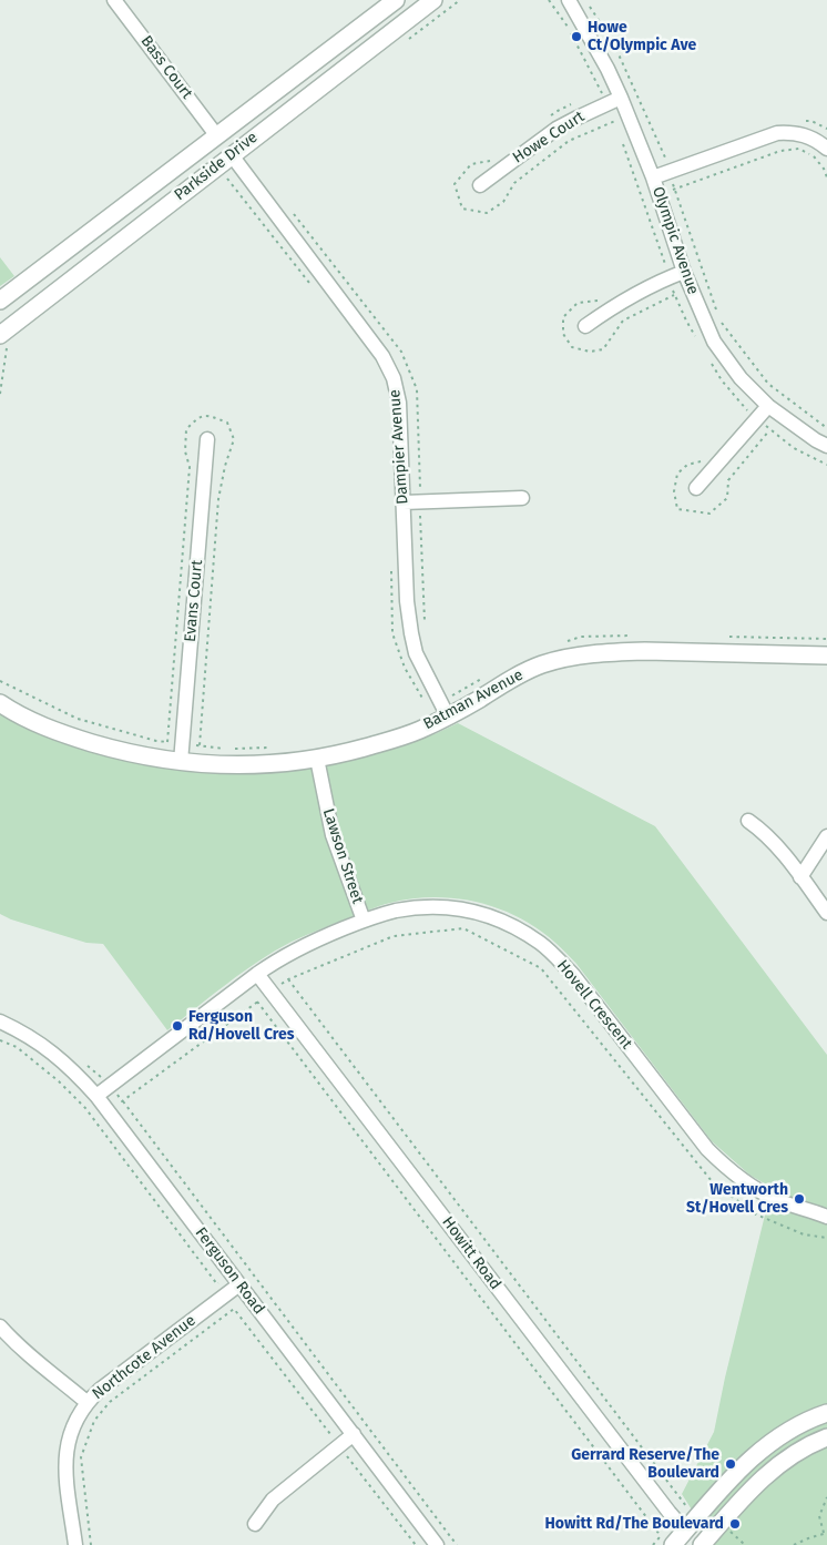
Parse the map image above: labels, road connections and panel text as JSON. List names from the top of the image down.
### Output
{
  "streets": {
    "street": [
      "Bass Court",
      "Howe Court",
      "Parkside Drive",
      "Olympic Avenue",
      "Dampier Avenue",
      "Evans Court",
      "Batman Avenue",
      "Lawson Street",
      "Hovell Crescent",
      "Howitt Road",
      "Ferguson Road",
      "Northcote Avenue"
    ]
  },
  "crossings": [
    ["Bass Court", "Parkside Drive"],
    ["Howe Court", "Olympic Avenue"],
    ["Parkside Drive", "Dampier Avenue"],
    ["Dampier Avenue", "Batman Avenue"],
    ["Evans Court", "Batman Avenue"],
    ["Batman Avenue", "Lawson Street"],
    ["Lawson Street", "Hovell Crescent"],
    ["Hovell Crescent", "Howitt Road"],
    ["Hovell Crescent", "Ferguson Road"],
    ["Ferguson Road", "Northcote Avenue"]
  ],
  "places": [
    "Howe Ct/Olympic Ave",
    "Ferguson Rd/Hovell Cres",
    "Wentworth St/Hovell Cres",
    "Gerrard Reserve/The Boulevard",
    "Howitt Rd/The Boulevard"
  ]
}
